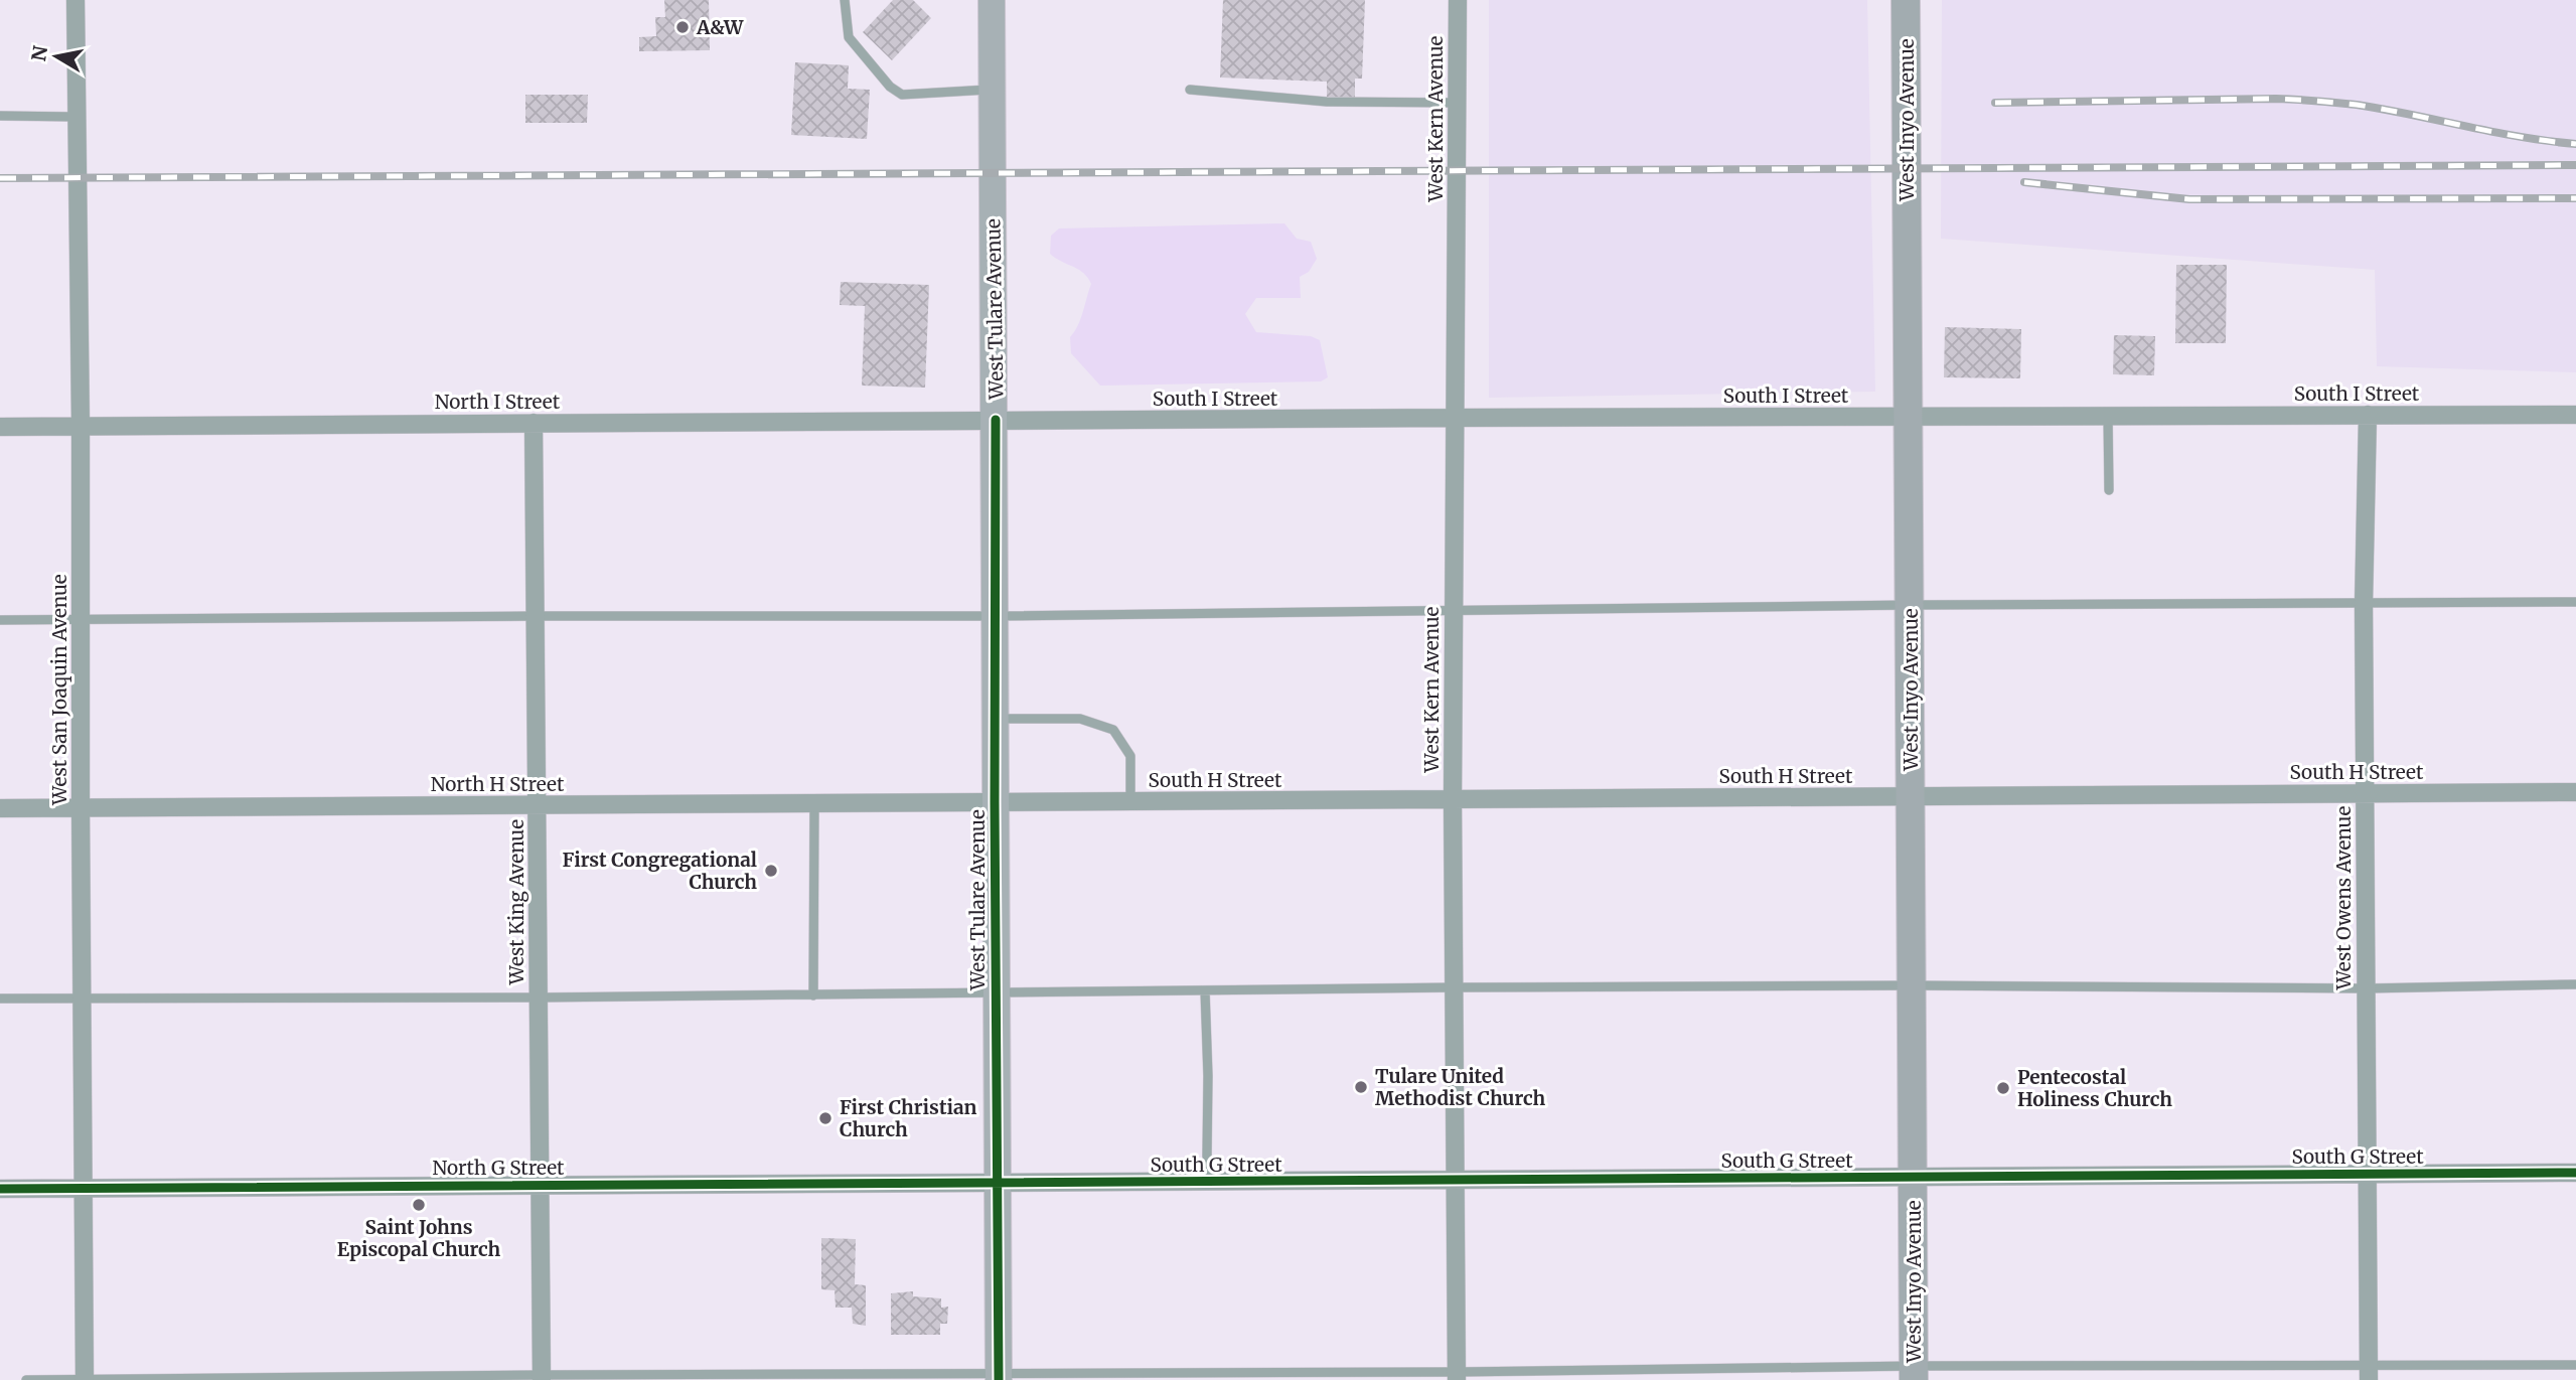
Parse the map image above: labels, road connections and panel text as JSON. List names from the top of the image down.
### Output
{
  "streets": {
    "main road": ["West Inyo Avenue", "West Tulare Avenue"],
    "street": [
      "West Kern Avenue",
      "South I Street",
      "North I Street",
      "West San Joaquin Avenue",
      "South H Street",
      "North H Street",
      "West Owens Avenue",
      "West King Avenue",
      "South G Street",
      "North G Street"
    ]
  },
  "crossings": [
    ["West Kern Avenue", "South I Street"],
    ["West Kern Avenue", "South H Street"],
    ["West Kern Avenue", "South G Street"],
    ["West Inyo Avenue", "South I Street"],
    ["West Inyo Avenue", "South H Street"],
    ["West Inyo Avenue", "South G Street"],
    ["West Tulare Avenue", "South I Street"],
    ["West Tulare Avenue", "North I Street"],
    ["West Tulare Avenue", "South H Street"],
    ["West Tulare Avenue", "North H Street"],
    ["West Tulare Avenue", "South G Street"],
    ["West Tulare Avenue", "North G Street"],
    ["South I Street", "North I Street"],
    ["South I Street", "West Owens Avenue"],
    ["North I Street", "West San Joaquin Avenue"],
    ["North I Street", "West King Avenue"],
    ["West San Joaquin Avenue", "North H Street"],
    ["West San Joaquin Avenue", "North G Street"],
    ["South H Street", "North H Street"],
    ["South H Street", "West Owens Avenue"],
    ["North H Street", "West King Avenue"],
    ["West Owens Avenue", "South G Street"],
    ["West King Avenue", "North G Street"],
    ["South G Street", "North G Street"]
  ],
  "places": [
    "A&W",
    "First Congregational Church",
    "Tulare United Methodist Church",
    "Pentecostal Holiness Church",
    "First Christian Church",
    "Saint Johns Episcopal Church"
  ],
  "north": "left"
}
